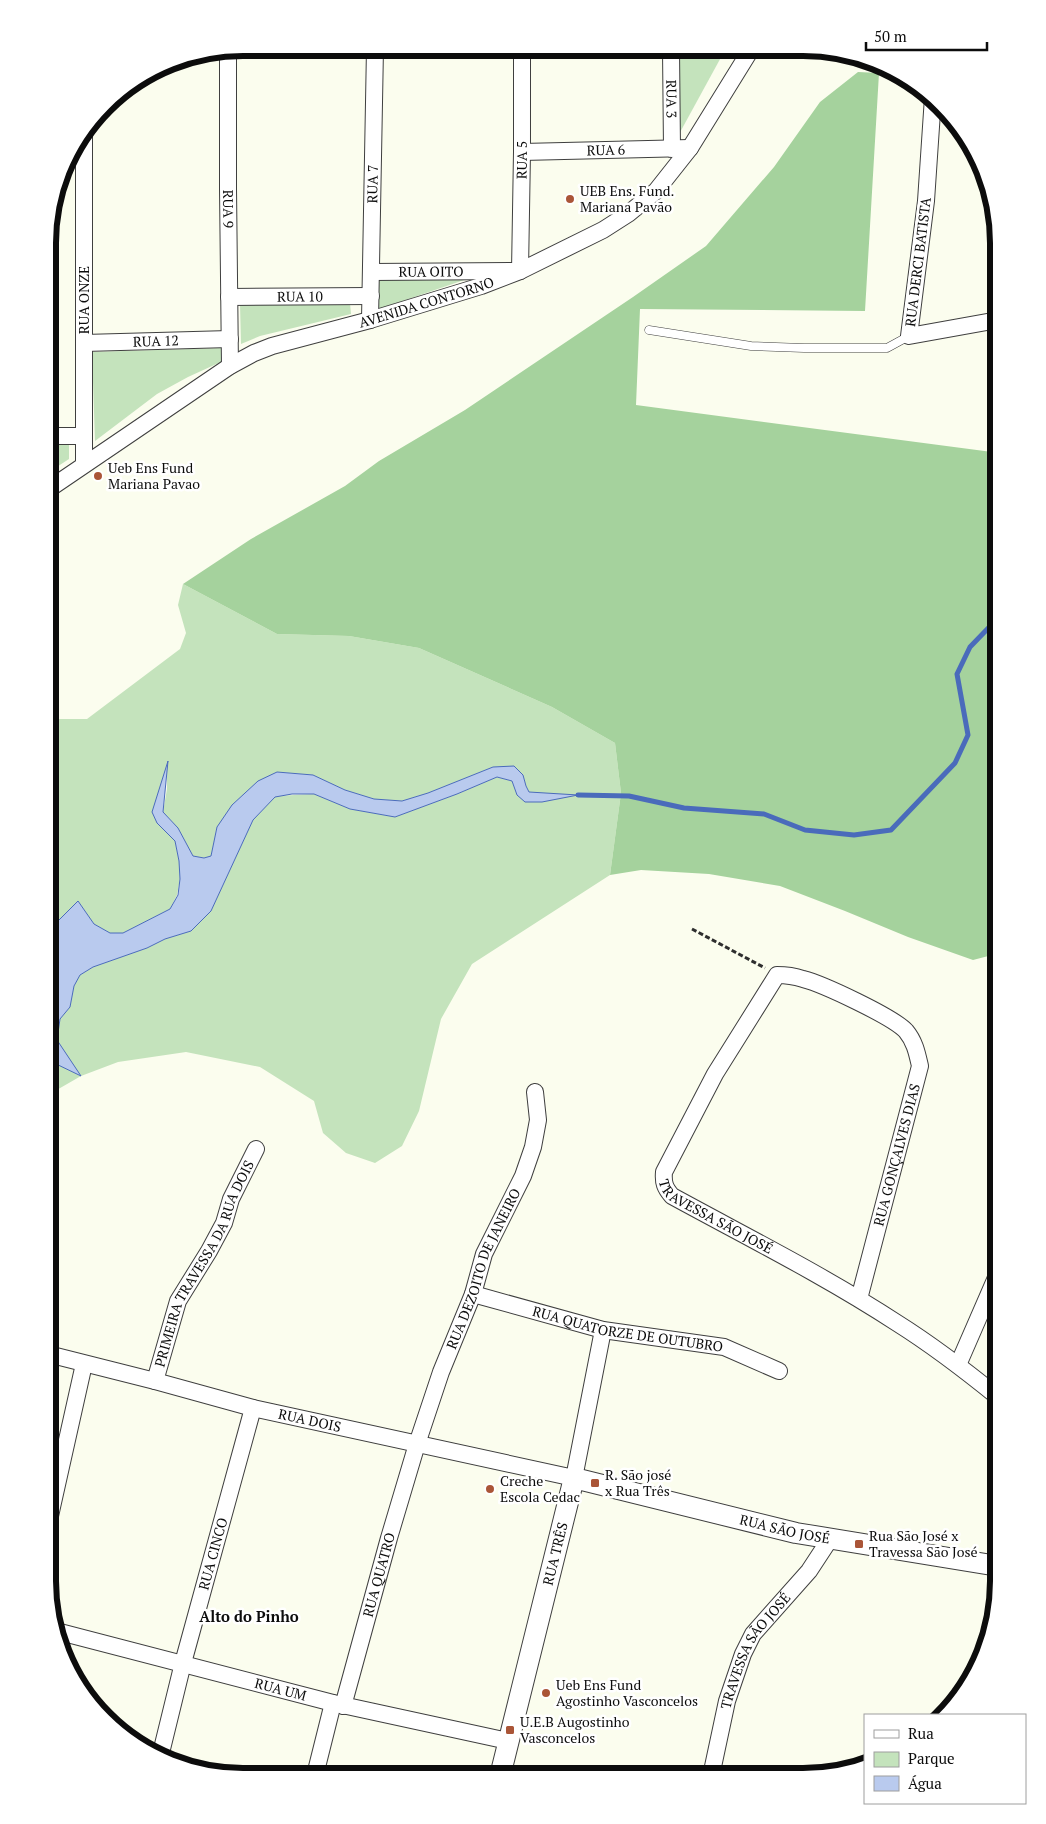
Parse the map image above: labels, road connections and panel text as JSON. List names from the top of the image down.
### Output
{
  "streets": {
    "street": [
      "RUA 3",
      "RUA 6",
      "RUA 5",
      "RUA 7",
      "RUA 9",
      "RUA DERCI BATISTA",
      "RUA OITO",
      "RUA 10",
      "RUA ONZE",
      "AVENIDA CONTORNO",
      "RUA 12",
      "RUA GONÇALVES DIAS",
      "TRAVESSA SÃO JOSÉ",
      "PRIMEIRA TRAVESSA DA RUA DOIS",
      "RUA DEZOITO DE JANEIRO",
      "RUA QUATORZE DE OUTUBRO",
      "RUA DOIS",
      "RUA SÃO JOSÉ",
      "RUA CINCO",
      "RUA TRÊS",
      "RUA QUATRO",
      "RUA UM"
    ]
  },
  "crossings": [
    ["RUA 3", "RUA 6"],
    ["RUA 6", "RUA 5"],
    ["RUA 6", "AVENIDA CONTORNO"],
    ["RUA 5", "RUA OITO"],
    ["RUA 5", "AVENIDA CONTORNO"],
    ["RUA 7", "RUA OITO"],
    ["RUA 7", "RUA 10"],
    ["RUA 7", "AVENIDA CONTORNO"],
    ["RUA 9", "RUA 10"],
    ["RUA 9", "AVENIDA CONTORNO"],
    ["RUA 9", "RUA 12"],
    ["RUA OITO", "AVENIDA CONTORNO"],
    ["RUA ONZE", "AVENIDA CONTORNO"],
    ["RUA ONZE", "RUA 12"],
    ["RUA GONÇALVES DIAS", "TRAVESSA SÃO JOSÉ"],
    ["TRAVESSA SÃO JOSÉ", "RUA SÃO JOSÉ"],
    ["PRIMEIRA TRAVESSA DA RUA DOIS", "RUA DOIS"],
    ["RUA DEZOITO DE JANEIRO", "RUA QUATORZE DE OUTUBRO"],
    ["RUA DEZOITO DE JANEIRO", "RUA DOIS"],
    ["RUA DEZOITO DE JANEIRO", "RUA QUATRO"],
    ["RUA QUATORZE DE OUTUBRO", "RUA TRÊS"],
    ["RUA DOIS", "RUA SÃO JOSÉ"],
    ["RUA DOIS", "RUA CINCO"],
    ["RUA DOIS", "RUA TRÊS"],
    ["RUA DOIS", "RUA QUATRO"],
    ["RUA SÃO JOSÉ", "RUA TRÊS"],
    ["RUA CINCO", "RUA UM"],
    ["RUA TRÊS", "RUA UM"],
    ["RUA QUATRO", "RUA UM"]
  ],
  "districts": ["Alto do Pinho"],
  "places": {
    "other": [
      "UEB Ens. Fund. Mariana Pavão",
      "Ueb Ens Fund Mariana Pavao",
      "Creche Escola Cedac",
      "Ueb Ens Fund Agostinho Vasconcelos"
    ],
    "transit": ["R. São josé x Rua Três", "Rua São José x Travessa São José", "U.E.B Augostinho Vasconcelos"]
  },
  "legend": ["Rua", "Parque", "Água"],
  "scale_bar": "50 m"
}
